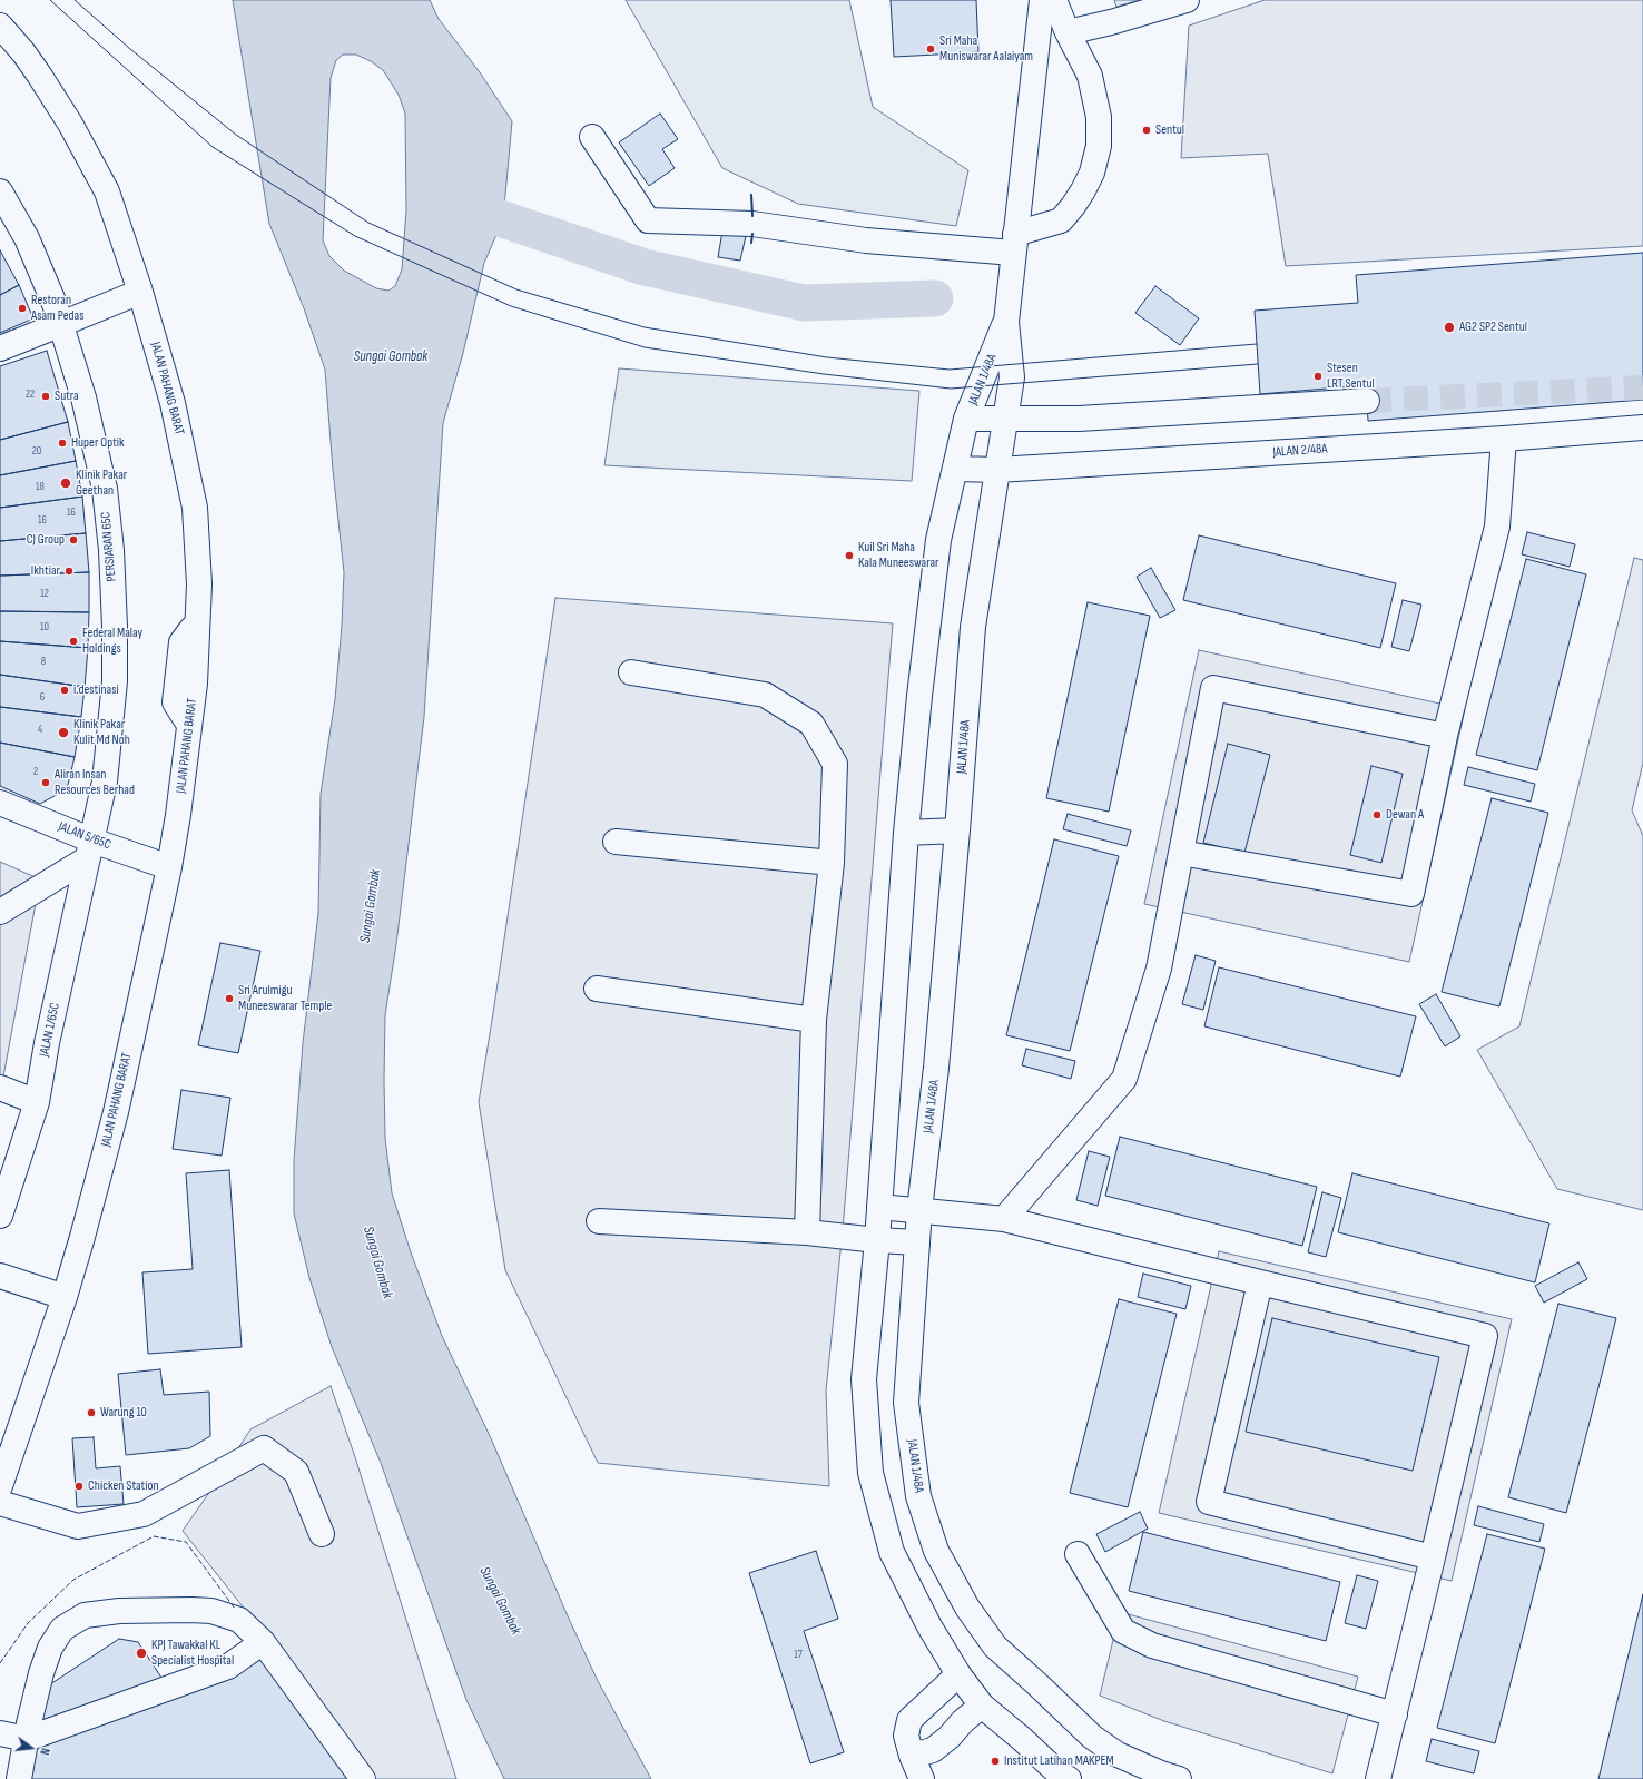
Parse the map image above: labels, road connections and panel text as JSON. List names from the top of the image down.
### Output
{
  "streets": {
    "main road": [
      "JALAN 1/48A",
      "JALAN PAHANG BARAT",
      "JALAN 2/48A",
      "PERSIARAN 65C",
      "JALAN 5/65C",
      "JALAN 1/65C"
    ]
  },
  "crossings": [
    ["JALAN 1/48A", "JALAN 2/48A"],
    ["JALAN PAHANG BARAT", "JALAN 5/65C"],
    ["PERSIARAN 65C", "JALAN 5/65C"],
    ["PERSIARAN 65C", "JALAN 1/65C"],
    ["JALAN 5/65C", "JALAN 1/65C"]
  ],
  "water": ["Sungai Gombak"],
  "places": [
    "Sri Maha Muniswarar Aalaiyam",
    "Sentul",
    "Restoran Asam Pedas",
    "AG2 SP2 Sentul",
    "Stesen LRT Sentul",
    "Sutra",
    "Huper Optik",
    "Klinik Pakar Geethan",
    "CJ Group",
    "Kuil Sri Maha Kala Muneeswarar",
    "Ikhtiar",
    "Federal Malay Holdings",
    "i.destinasi",
    "Klinik Pakar Kulit Md Noh",
    "Aliran Insan Resources Berhad",
    "Dewan A",
    "Sri Arulmigu Muneeswarar Temple",
    "Warung 10",
    "Chicken Station",
    "KPJ Tawakkal KL Specialist Hospital",
    "Institut Latihan MAKPEM"
  ],
  "house_numbers": [
    "22",
    "20",
    "18",
    "16",
    "16",
    "12",
    "10",
    "8",
    "6",
    "4",
    "2",
    "17"
  ],
  "north": "right"
}
